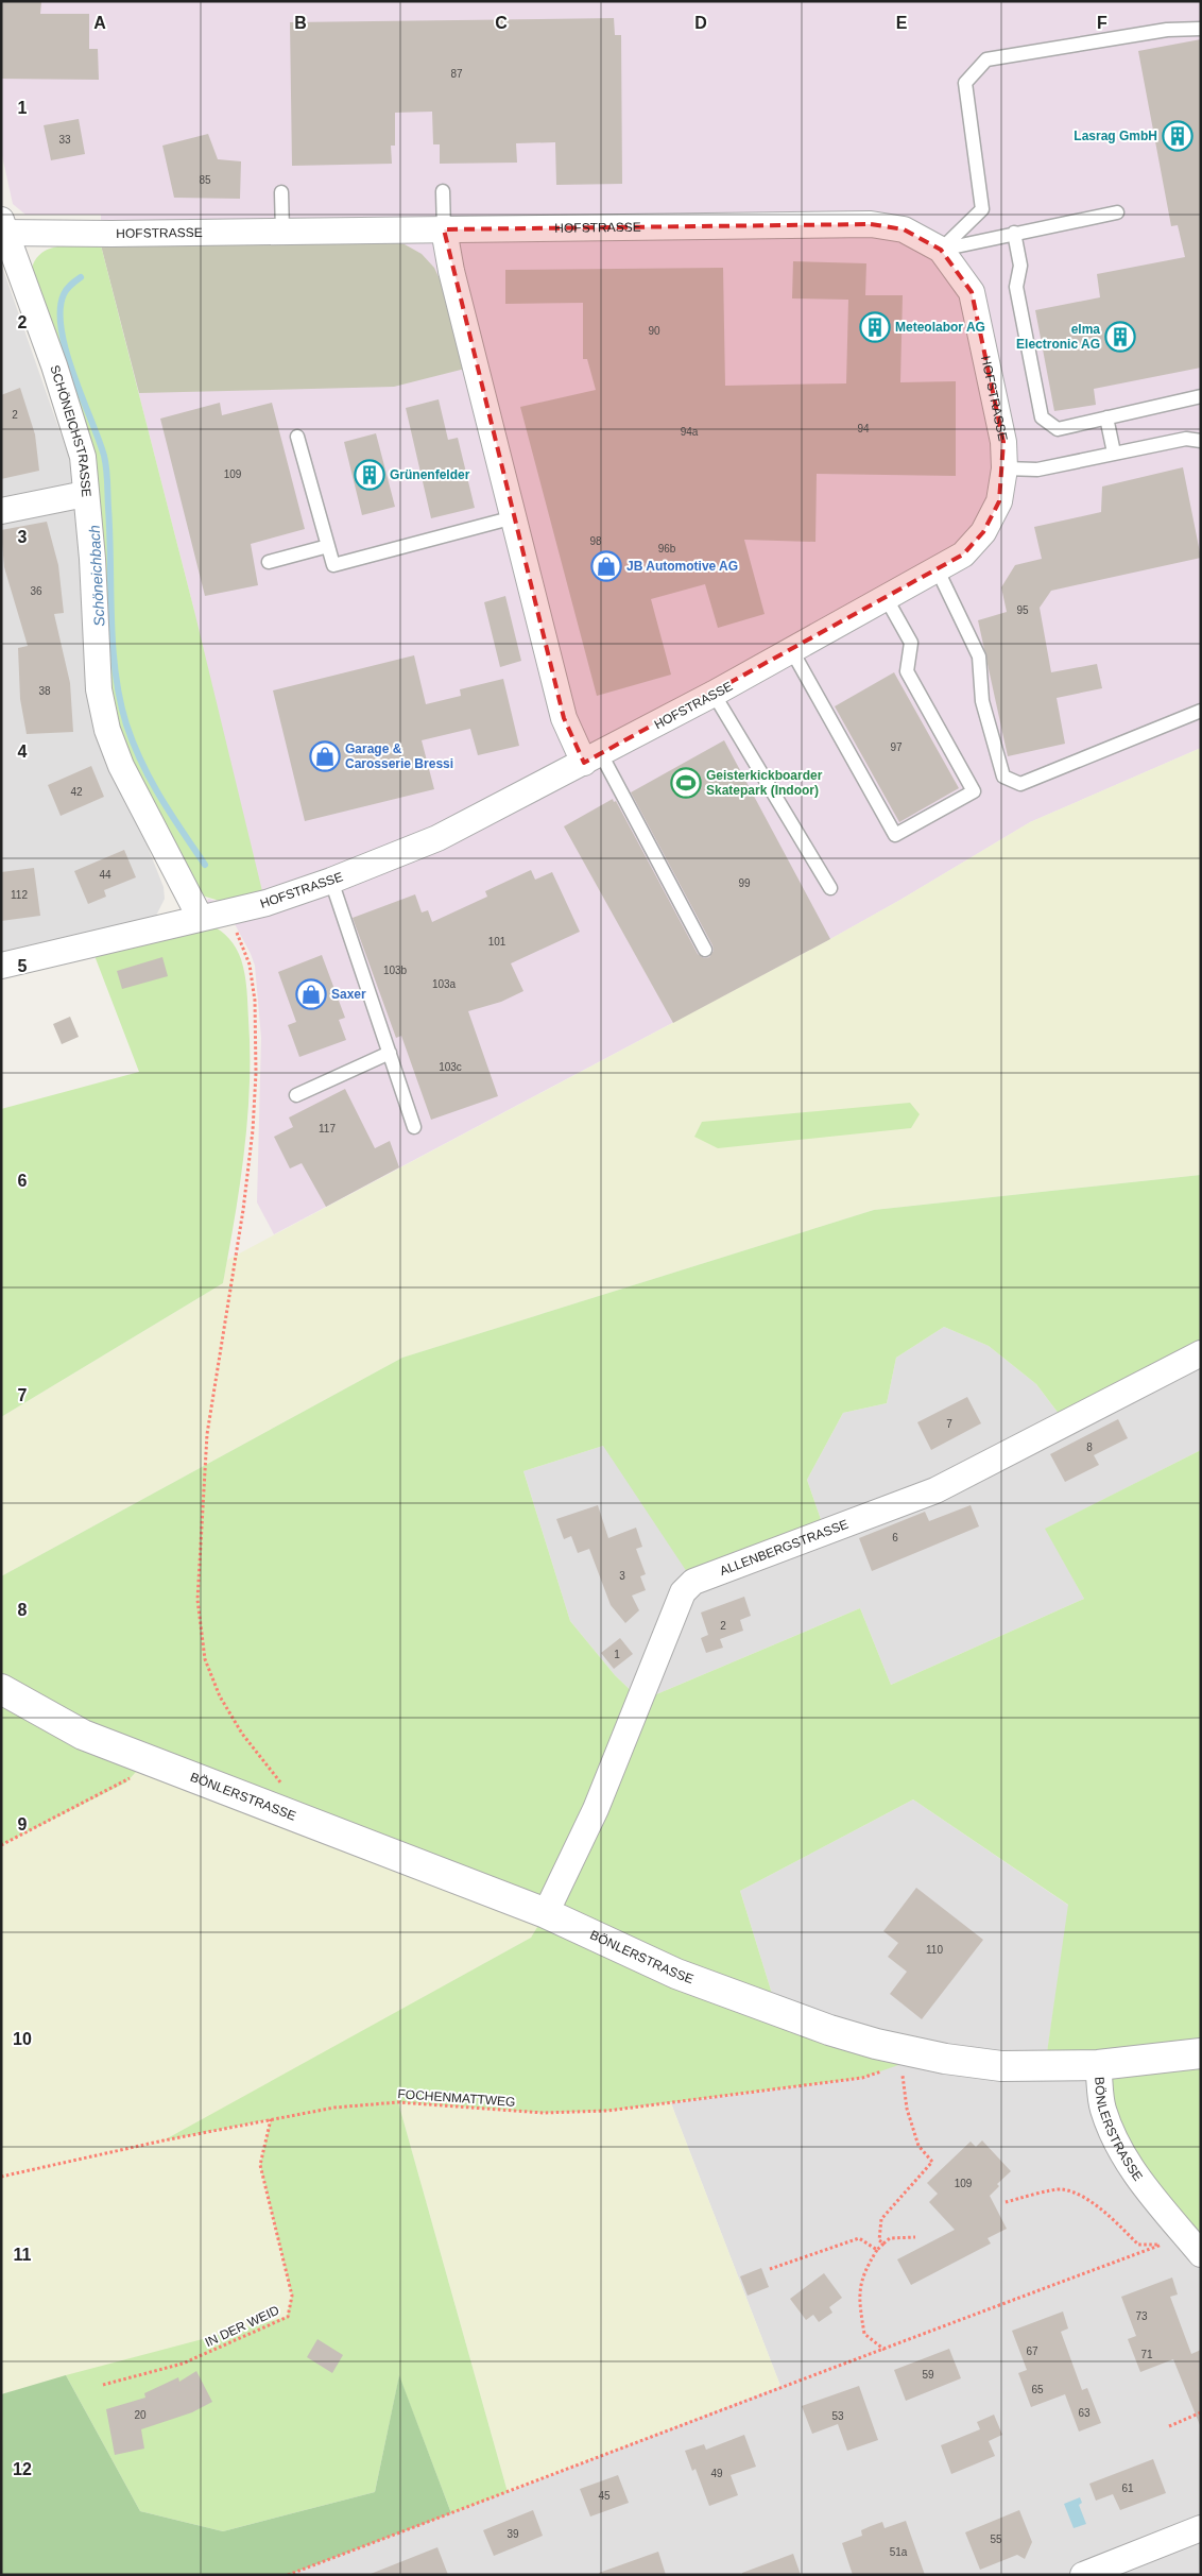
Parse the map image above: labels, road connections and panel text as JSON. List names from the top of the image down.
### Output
{
  "streets": {
    "street": [
      "HOFSTRASSE",
      "SCHÖNEICHSTRASSE",
      "ALLENBERGSTRASSE",
      "BÖNLERSTRASSE"
    ],
    "path": ["FOCHENMATTWEG", "IN DER WEID"]
  },
  "crossings": [
    ["HOFSTRASSE", "SCHÖNEICHSTRASSE"],
    ["ALLENBERGSTRASSE", "BÖNLERSTRASSE"],
    ["BÖNLERSTRASSE", "FOCHENMATTWEG"],
    ["FOCHENMATTWEG", "IN DER WEID"]
  ],
  "water": ["Schöneichbach"],
  "places": {
    "building": [
      "Lasrag GmbH",
      "Meteolabor AG",
      "elma Electronic AG",
      "Grünenfelder"
    ],
    "shop": ["JB Automotive AG", "Garage & Carosserie Bressi", "Saxer"],
    "sports": ["Geisterkickboarder Skatepark (Indoor)"]
  },
  "house_numbers": [
    "87",
    "33",
    "85",
    "90",
    "2",
    "94",
    "94a",
    "109",
    "98",
    "96b",
    "36",
    "95",
    "38",
    "97",
    "42",
    "44",
    "99",
    "112",
    "101",
    "103b",
    "103a",
    "103c",
    "117",
    "7",
    "8",
    "6",
    "3",
    "2",
    "1",
    "110",
    "109",
    "73",
    "67",
    "71",
    "59",
    "65",
    "63",
    "20",
    "53",
    "49",
    "61",
    "45",
    "39",
    "55",
    "51a"
  ],
  "grid": {
    "columns": [
      "A",
      "B",
      "C",
      "D",
      "E",
      "F"
    ],
    "rows": [
      "1",
      "2",
      "3",
      "4",
      "5",
      "6",
      "7",
      "8",
      "9",
      "10",
      "11",
      "12"
    ]
  }
}
